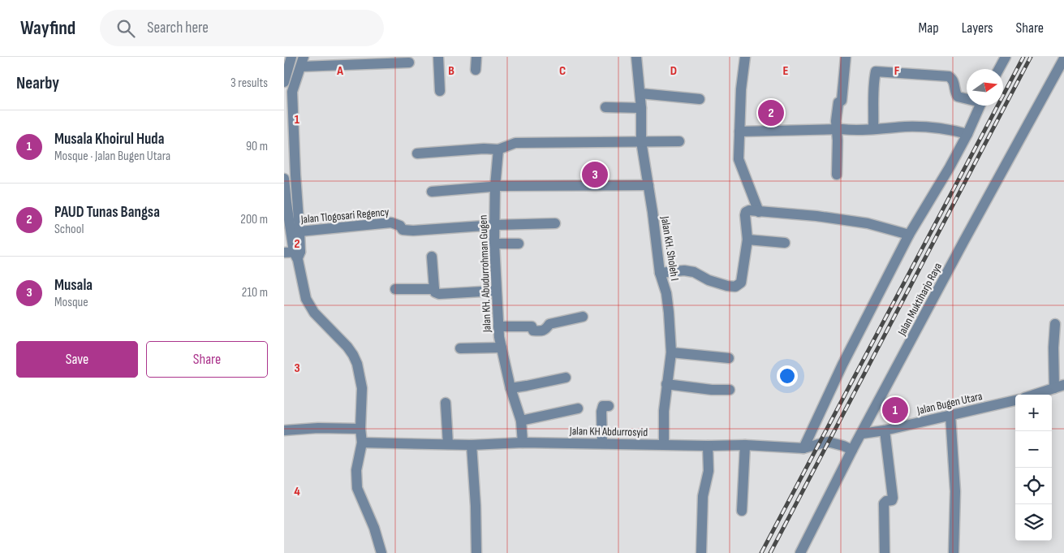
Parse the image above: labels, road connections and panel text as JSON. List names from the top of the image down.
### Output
{
  "streets": {
    "street": [
      "Jalan Tlogosari Regency",
      "Jalan KH. Sholeh I",
      "Jalan KH. Abudurrohman Gugen",
      "Jalan Muktiharjo Raya",
      "Jalan Bugen Utara",
      "Jalan KH Abdurrosyid"
    ]
  },
  "crossings": [
    ["Jalan Tlogosari Regency", "Jalan KH. Abudurrohman Gugen"],
    ["Jalan KH. Sholeh I", "Jalan KH Abdurrosyid"],
    ["Jalan KH. Abudurrohman Gugen", "Jalan KH Abdurrosyid"],
    ["Jalan Muktiharjo Raya", "Jalan Bugen Utara"],
    ["Jalan Muktiharjo Raya", "Jalan KH Abdurrosyid"]
  ],
  "north": "right",
  "page": {
    "header": "Wayfind",
    "search": "Search here",
    "nav": ["Map", "Layers", "Share"],
    "heading": ["Nearby", "3 results"],
    "pins": ["2", "3", "1"],
    "list": [
      {
        "mark": "1",
        "name": "Musala Khoirul Huda",
        "note": "Mosque · Jalan Bugen Utara",
        "value": "90 m"
      },
      {
        "mark": "2",
        "name": "PAUD Tunas Bangsa",
        "note": "School",
        "value": "200 m"
      },
      {
        "mark": "3",
        "name": "Musala",
        "note": "Mosque",
        "value": "210 m"
      }
    ],
    "buttons": ["Save", "Share"],
    "map_buttons": ["+", "−"]
  },
  "grid": {
    "columns": [
      "A",
      "B",
      "C",
      "D",
      "E",
      "F"
    ],
    "rows": [
      "1",
      "2",
      "3",
      "4"
    ]
  }
}
